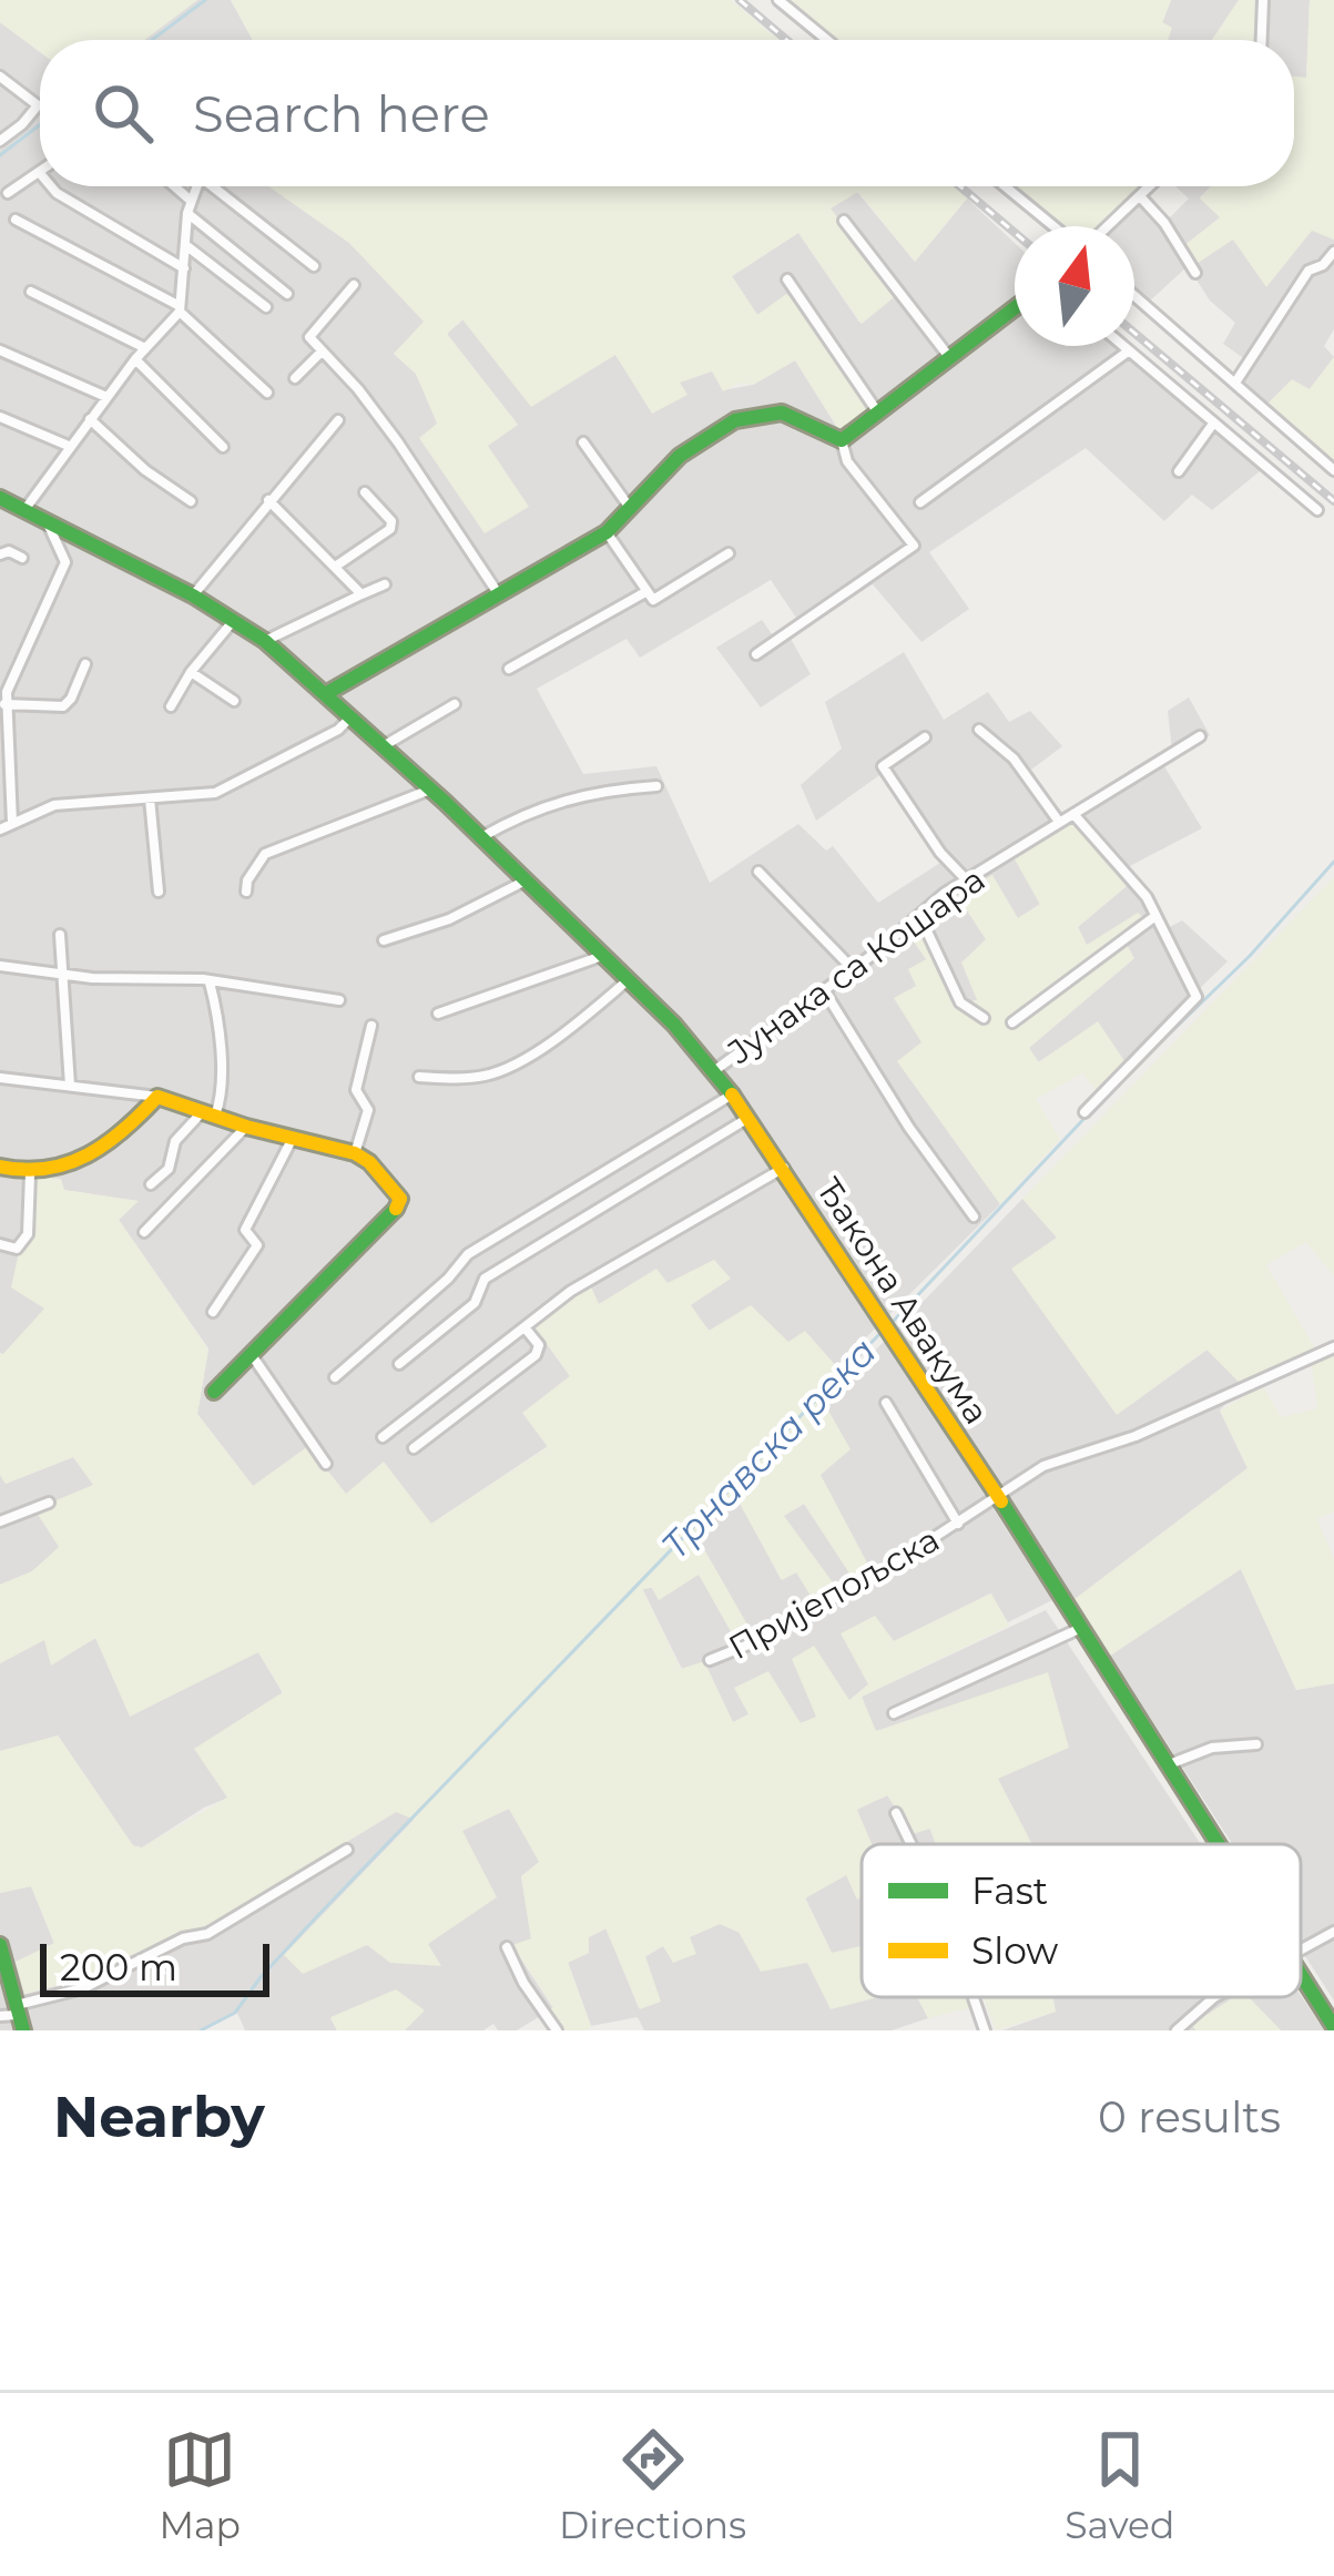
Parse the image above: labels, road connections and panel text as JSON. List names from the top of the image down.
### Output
{
  "streets": {
    "main road": ["Ђакона Авакума"],
    "street": ["Јунака са Кошара", "Пријепољска"]
  },
  "crossings": [
    ["Јунака са Кошара", "Ђакона Авакума"],
    ["Ђакона Авакума", "Пријепољска"]
  ],
  "water": ["Трнавска река"],
  "legend": ["Fast", "Slow"],
  "scale_bar": "200 m",
  "north": "top",
  "page": {
    "search": "Search here",
    "scale": "200 m",
    "heading": ["Nearby", "0 results"],
    "nav": ["Map", "Directions", "Saved"]
  }
}
